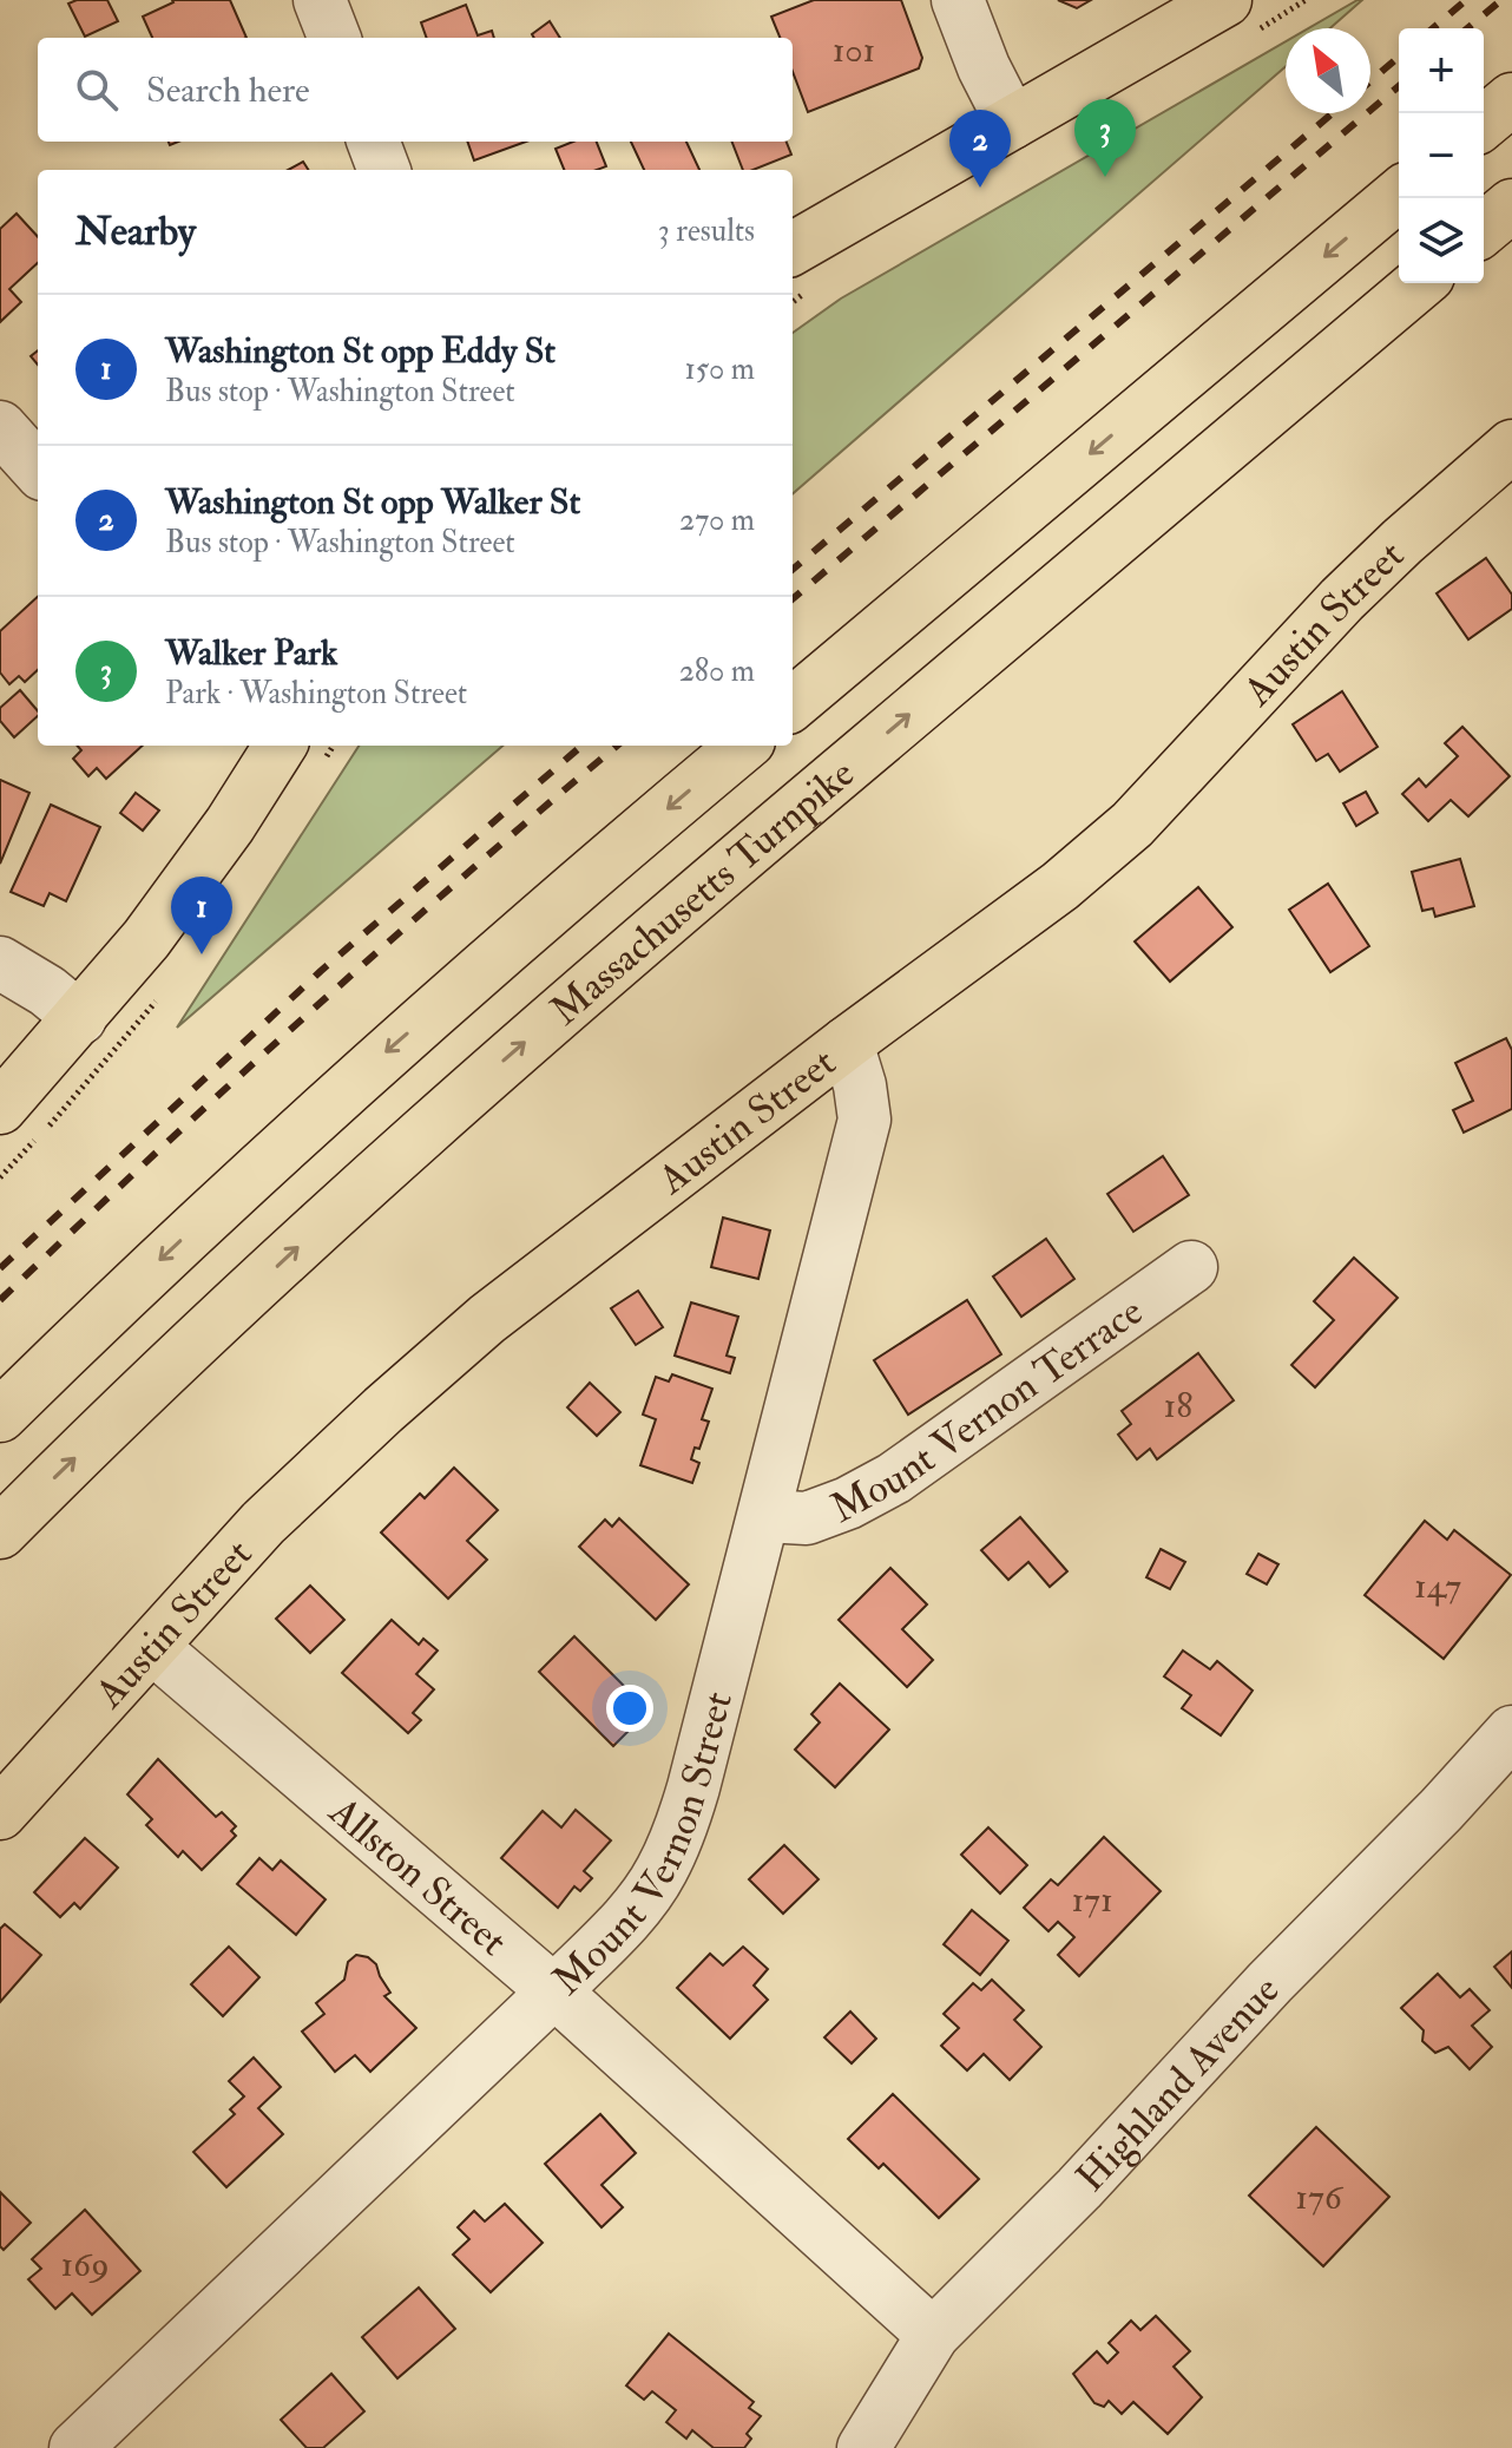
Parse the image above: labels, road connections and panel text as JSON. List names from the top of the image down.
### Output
{
  "streets": {
    "main road": ["Austin Street", "Massachusetts Turnpike"],
    "street": [
      "Mount Vernon Terrace",
      "Mount Vernon Street",
      "Allston Street",
      "Highland Avenue"
    ]
  },
  "crossings": [
    ["Austin Street", "Mount Vernon Street"],
    ["Austin Street", "Allston Street"],
    ["Mount Vernon Terrace", "Mount Vernon Street"],
    ["Mount Vernon Street", "Allston Street"],
    ["Allston Street", "Highland Avenue"]
  ],
  "house_numbers": [
    "101",
    "18",
    "147",
    "171",
    "176",
    "169"
  ],
  "north": "top left",
  "page": {
    "map_buttons": ["+", "−"],
    "search": "Search here",
    "pins": ["3", "2", "1"],
    "heading": ["Nearby", "3 results"],
    "list": [
      {
        "mark": "1",
        "name": "Washington St opp Eddy St",
        "note": "Bus stop · Washington Street",
        "value": "150 m"
      },
      {
        "mark": "2",
        "name": "Washington St opp Walker St",
        "note": "Bus stop · Washington Street",
        "value": "270 m"
      },
      {
        "mark": "3",
        "name": "Walker Park",
        "note": "Park · Washington Street",
        "value": "280 m"
      }
    ]
  }
}
